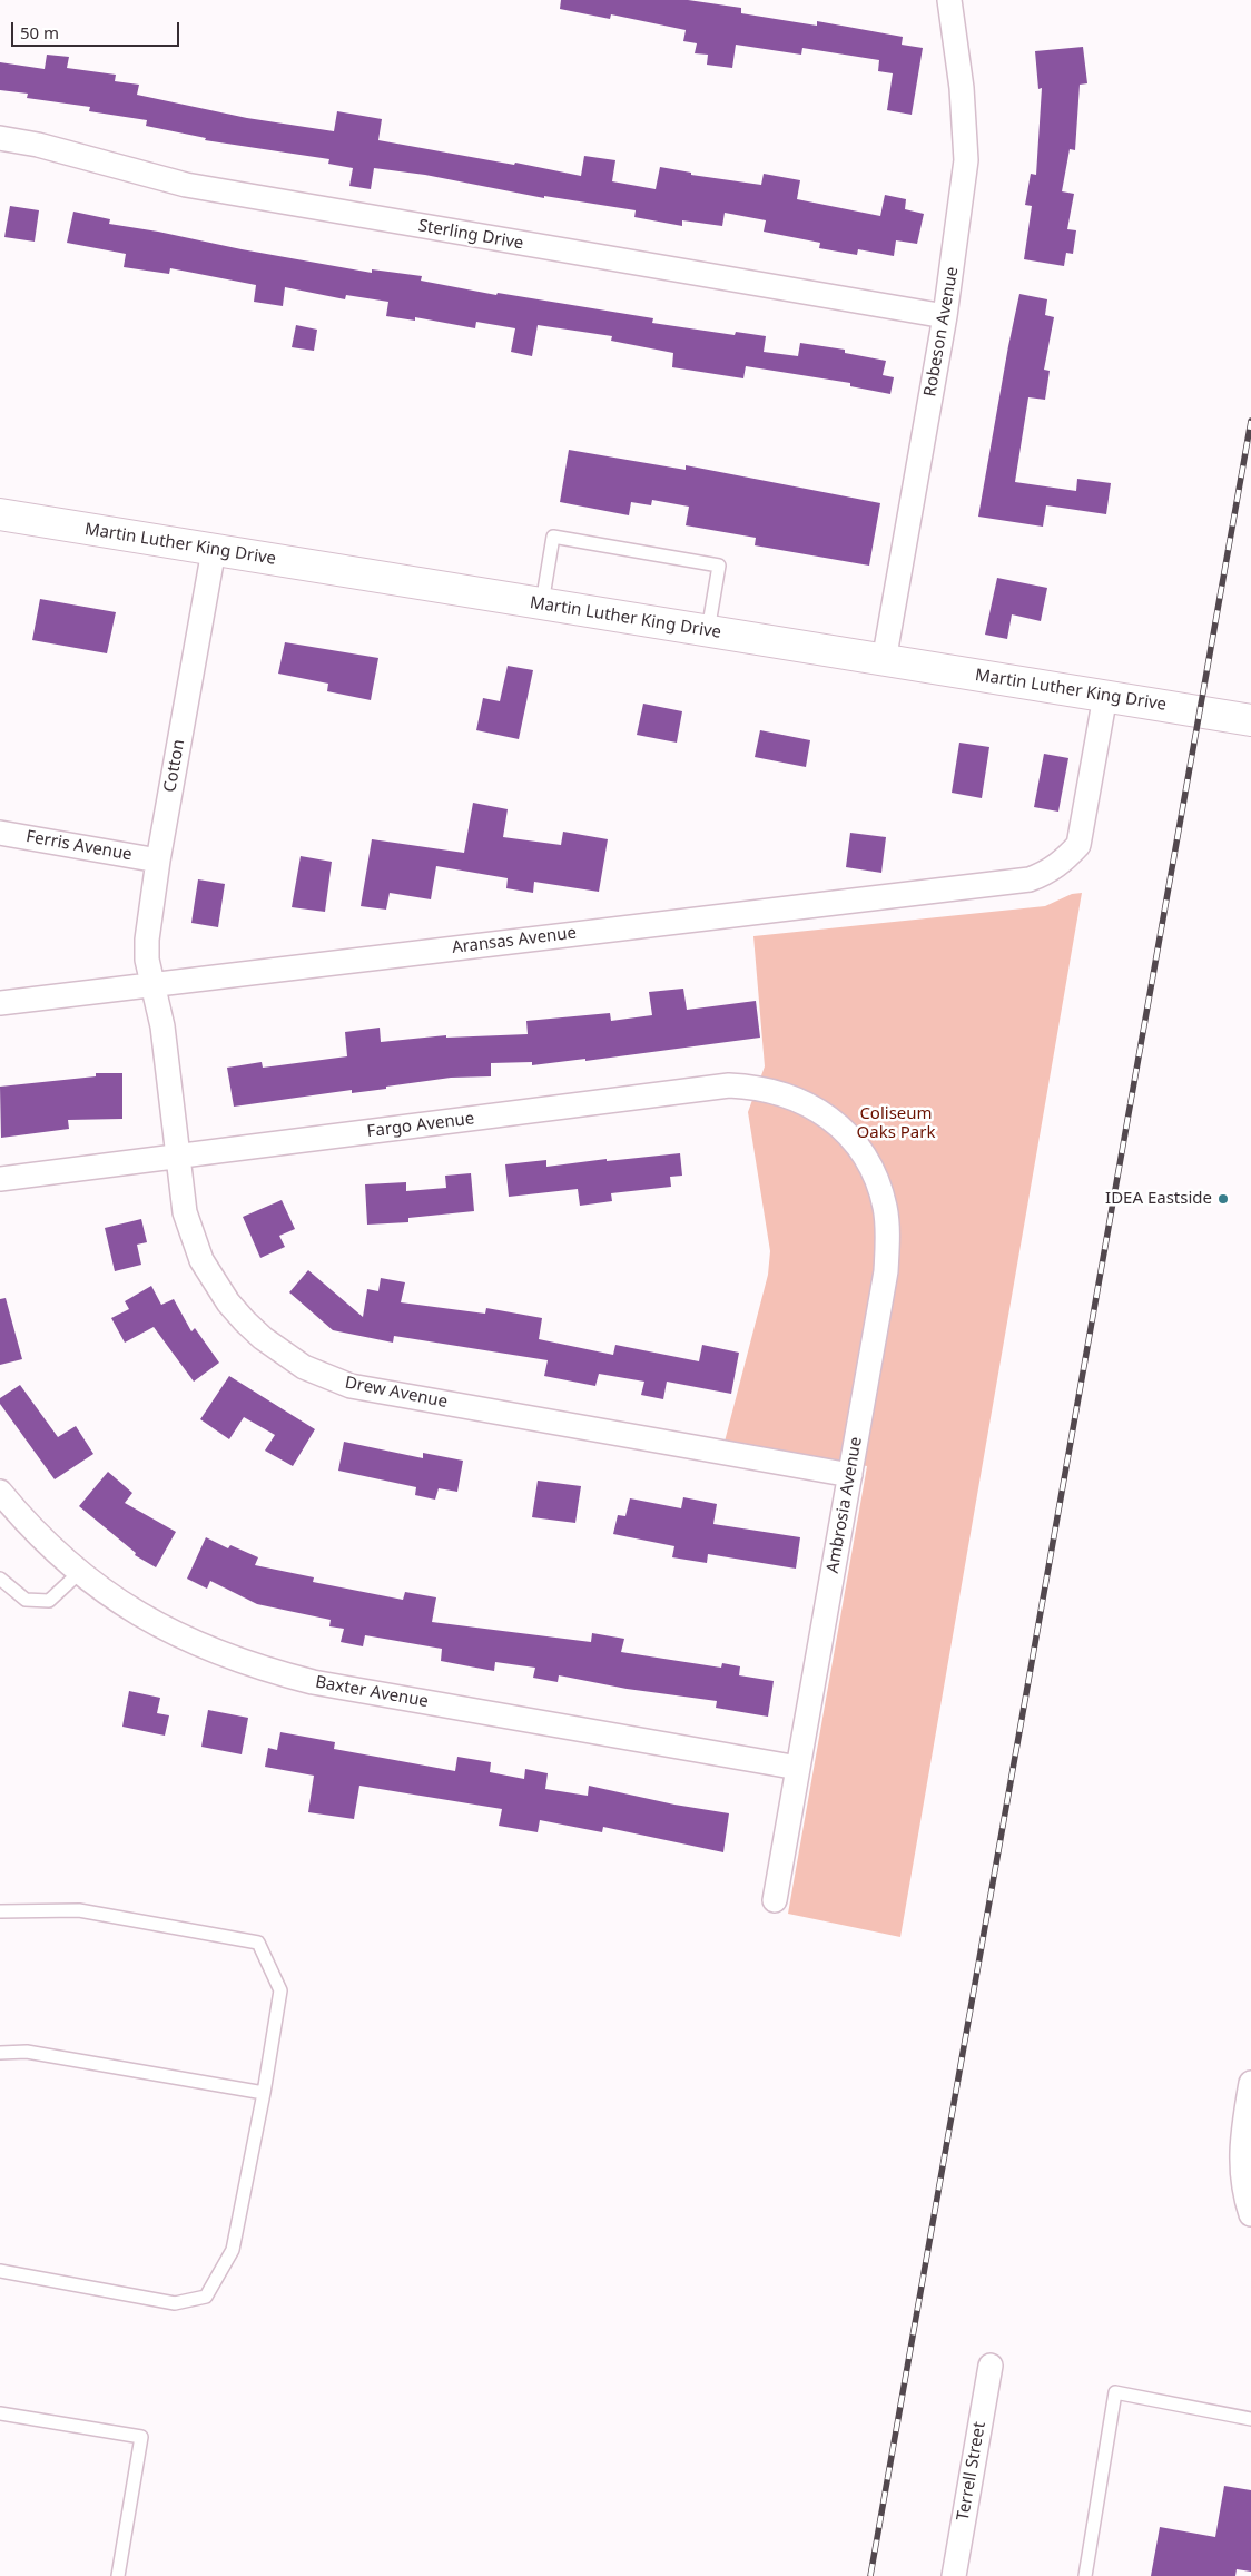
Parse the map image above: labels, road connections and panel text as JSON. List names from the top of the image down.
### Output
{
  "streets": {
    "main road": ["Martin Luther King Drive"],
    "street": [
      "Sterling Drive",
      "Robeson Avenue",
      "Cotton",
      "Ferris Avenue",
      "Aransas Avenue",
      "Fargo Avenue",
      "Drew Avenue",
      "Ambrosia Avenue",
      "Baxter Avenue",
      "Terrell Street"
    ]
  },
  "crossings": [
    ["Sterling Drive", "Robeson Avenue"],
    ["Robeson Avenue", "Martin Luther King Drive"],
    ["Martin Luther King Drive", "Cotton"],
    ["Martin Luther King Drive", "Aransas Avenue"],
    ["Cotton", "Ferris Avenue"],
    ["Cotton", "Aransas Avenue"],
    ["Cotton", "Drew Avenue"],
    ["Aransas Avenue", "Drew Avenue"],
    ["Fargo Avenue", "Drew Avenue"],
    ["Fargo Avenue", "Ambrosia Avenue"],
    ["Drew Avenue", "Ambrosia Avenue"],
    ["Ambrosia Avenue", "Baxter Avenue"]
  ],
  "parks": ["Coliseum Oaks Park"],
  "places": ["IDEA Eastside"],
  "scale_bar": "50 m"
}
